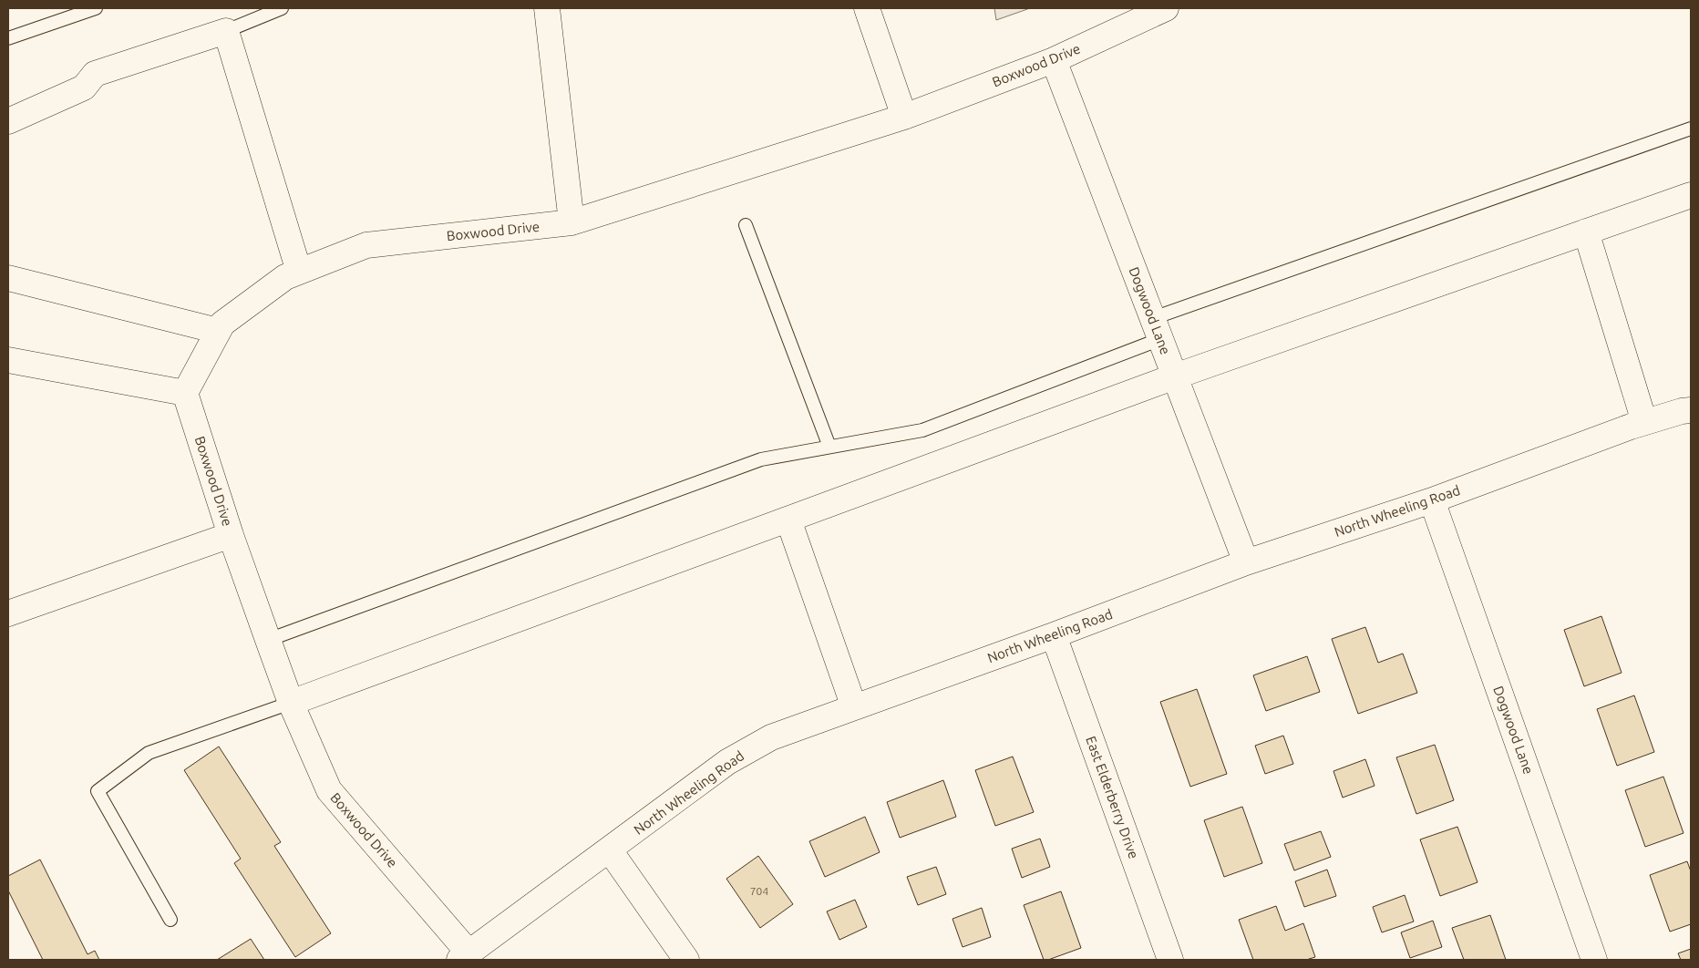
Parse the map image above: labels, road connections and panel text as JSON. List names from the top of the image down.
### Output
{
  "streets": {
    "street": [
      "Boxwood Drive",
      "Dogwood Lane",
      "North Wheeling Road",
      "East Elderberry Drive"
    ]
  },
  "crossings": [
    ["Boxwood Drive", "Dogwood Lane"],
    ["Boxwood Drive", "North Wheeling Road"],
    ["Dogwood Lane", "North Wheeling Road"],
    ["North Wheeling Road", "East Elderberry Drive"]
  ],
  "house_numbers": ["704"]
}
